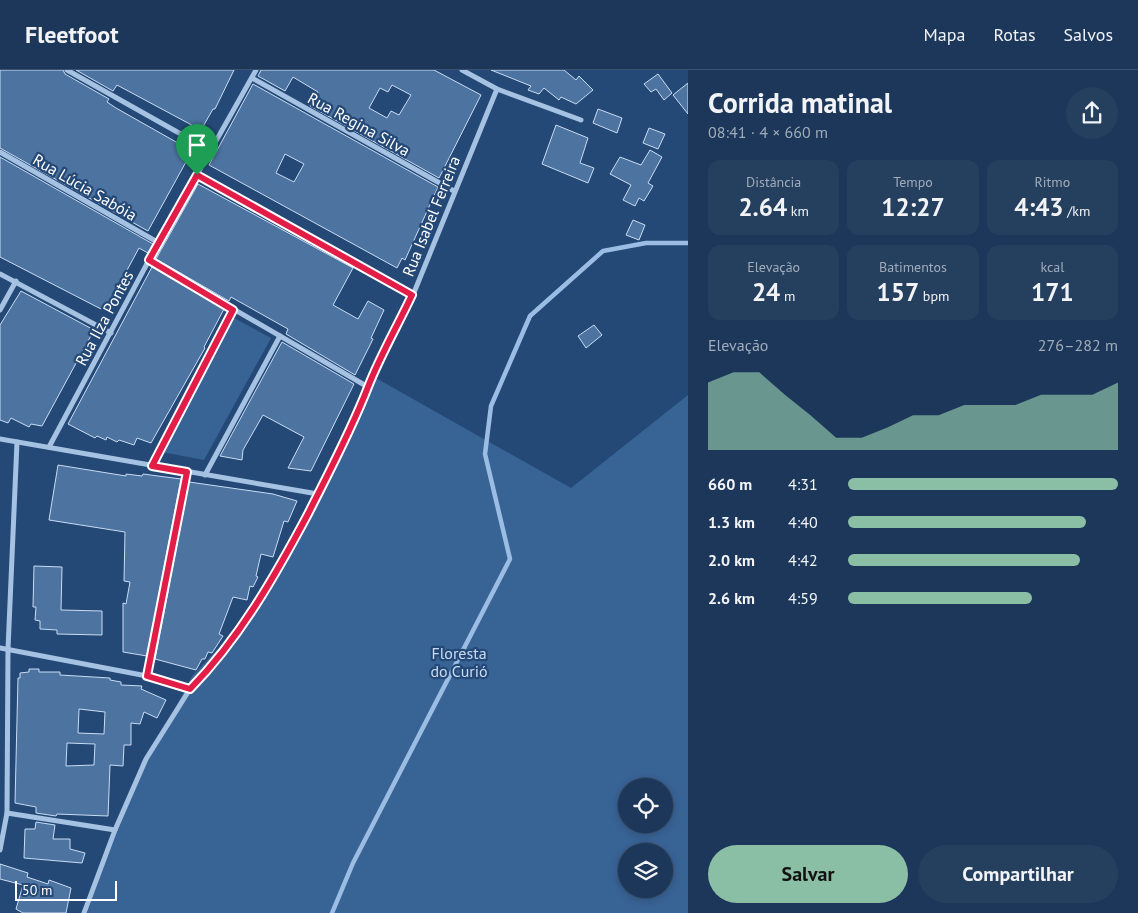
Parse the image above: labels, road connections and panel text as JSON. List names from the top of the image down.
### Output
{
  "streets": {
    "street": [
      "Rua Regina Silva",
      "Rua Lúcia Sabóia",
      "Rua Isabel Ferreira",
      "Rua Ilza Pontes"
    ]
  },
  "crossings": [
    ["Rua Regina Silva", "Rua Isabel Ferreira"],
    ["Rua Regina Silva", "Rua Ilza Pontes"],
    ["Rua Lúcia Sabóia", "Rua Ilza Pontes"]
  ],
  "parks": ["Floresta do Curió"],
  "scale_bar": "50 m",
  "page": {
    "header": "Fleetfoot",
    "nav": ["Mapa", "Rotas", "Salvos"],
    "heading": ["Corrida matinal", "08:41 · 4 × 660 m"],
    "stats": [
      ["Distância", "2.64 km"],
      ["Tempo", "12:27"],
      ["Ritmo", "4:43 /km"],
      ["Elevação", "24 m"],
      ["Batimentos", "157 bpm"],
      ["kcal", "171"]
    ],
    "chart": ["Elevação", "276–282 m"],
    "list": [
      {
        "name": "660 m",
        "note": "4:31"
      },
      {
        "name": "1.3 km",
        "note": "4:40"
      },
      {
        "name": "2.0 km",
        "note": "4:42"
      },
      {
        "name": "2.6 km",
        "note": "4:59"
      }
    ],
    "buttons": ["Salvar", "Compartilhar"],
    "scale": "50 m"
  }
}
